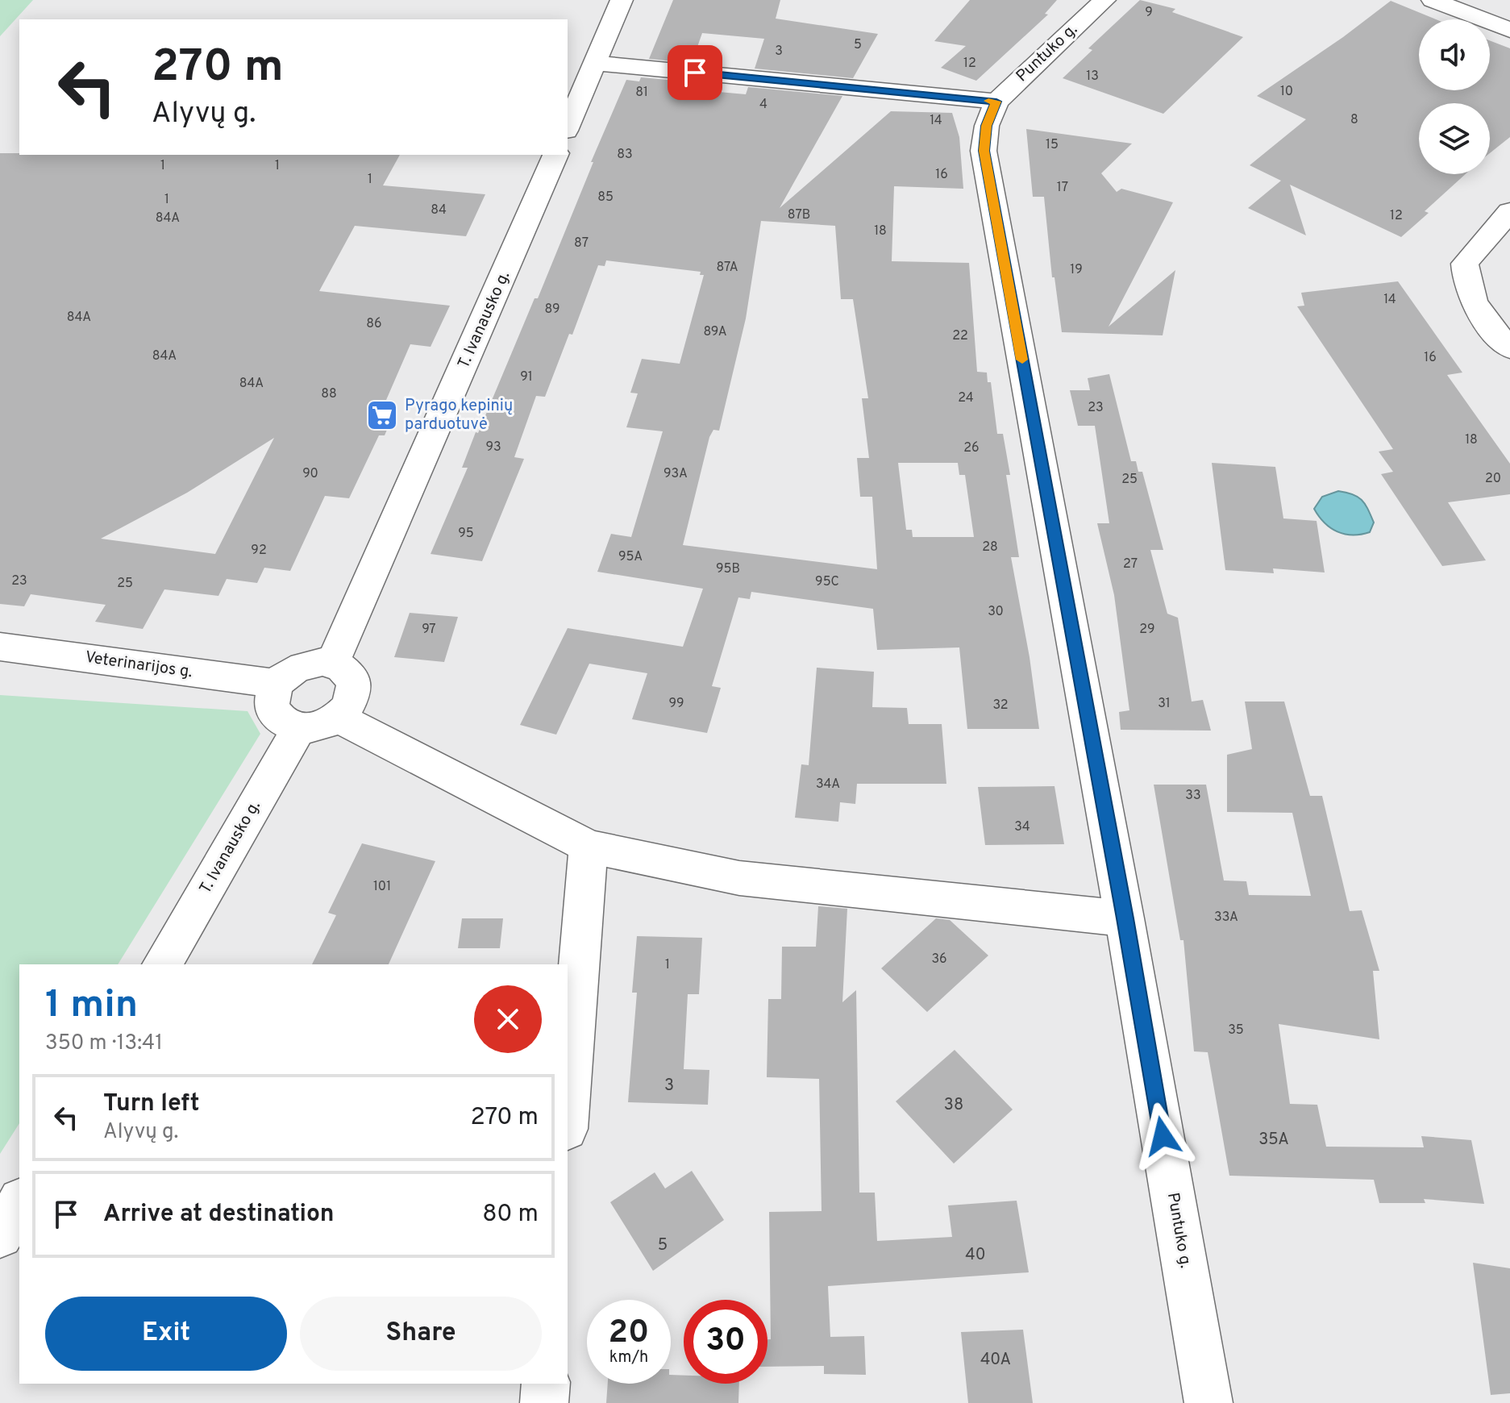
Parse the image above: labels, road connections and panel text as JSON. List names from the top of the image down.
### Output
{
  "streets": {
    "street": ["Puntuko g.", "T. Ivanausko g.", "Veterinarijos g."]
  },
  "crossings": [
    ["T. Ivanausko g.", "Veterinarijos g."]
  ],
  "places": {
    "supermarket": ["Pyrago kepinių parduotuvė"]
  },
  "house_numbers": [
    "9",
    "5",
    "3",
    "12",
    "13",
    "10",
    "81",
    "4",
    "8",
    "14",
    "15",
    "83",
    "1",
    "1",
    "16",
    "1",
    "17",
    "85",
    "1",
    "84",
    "87B",
    "12",
    "84A",
    "18",
    "87",
    "87A",
    "19",
    "14",
    "89",
    "84A",
    "86",
    "89A",
    "22",
    "84A",
    "16",
    "91",
    "84A",
    "88",
    "24",
    "23",
    "18",
    "93",
    "26",
    "90",
    "93A",
    "20",
    "25",
    "95",
    "28",
    "92",
    "95A",
    "27",
    "95B",
    "23",
    "95C",
    "25",
    "30",
    "97",
    "29",
    "99",
    "31",
    "32",
    "34A",
    "33",
    "34",
    "101",
    "33A",
    "36",
    "1",
    "35",
    "3",
    "38",
    "35A",
    "5",
    "40",
    "40A"
  ],
  "page": {
    "turn": ["270 m", "Alyvų g."],
    "heading": ["1 min", "350 m · 13:41"],
    "list": [
      {
        "name": "Turn left",
        "note": "Alyvų g.",
        "value": "270 m"
      },
      {
        "name": "Arrive at destination",
        "value": "80 m"
      }
    ],
    "buttons": ["Exit", "Share"],
    "speed": "20 km/h",
    "limit": "30"
  }
}
